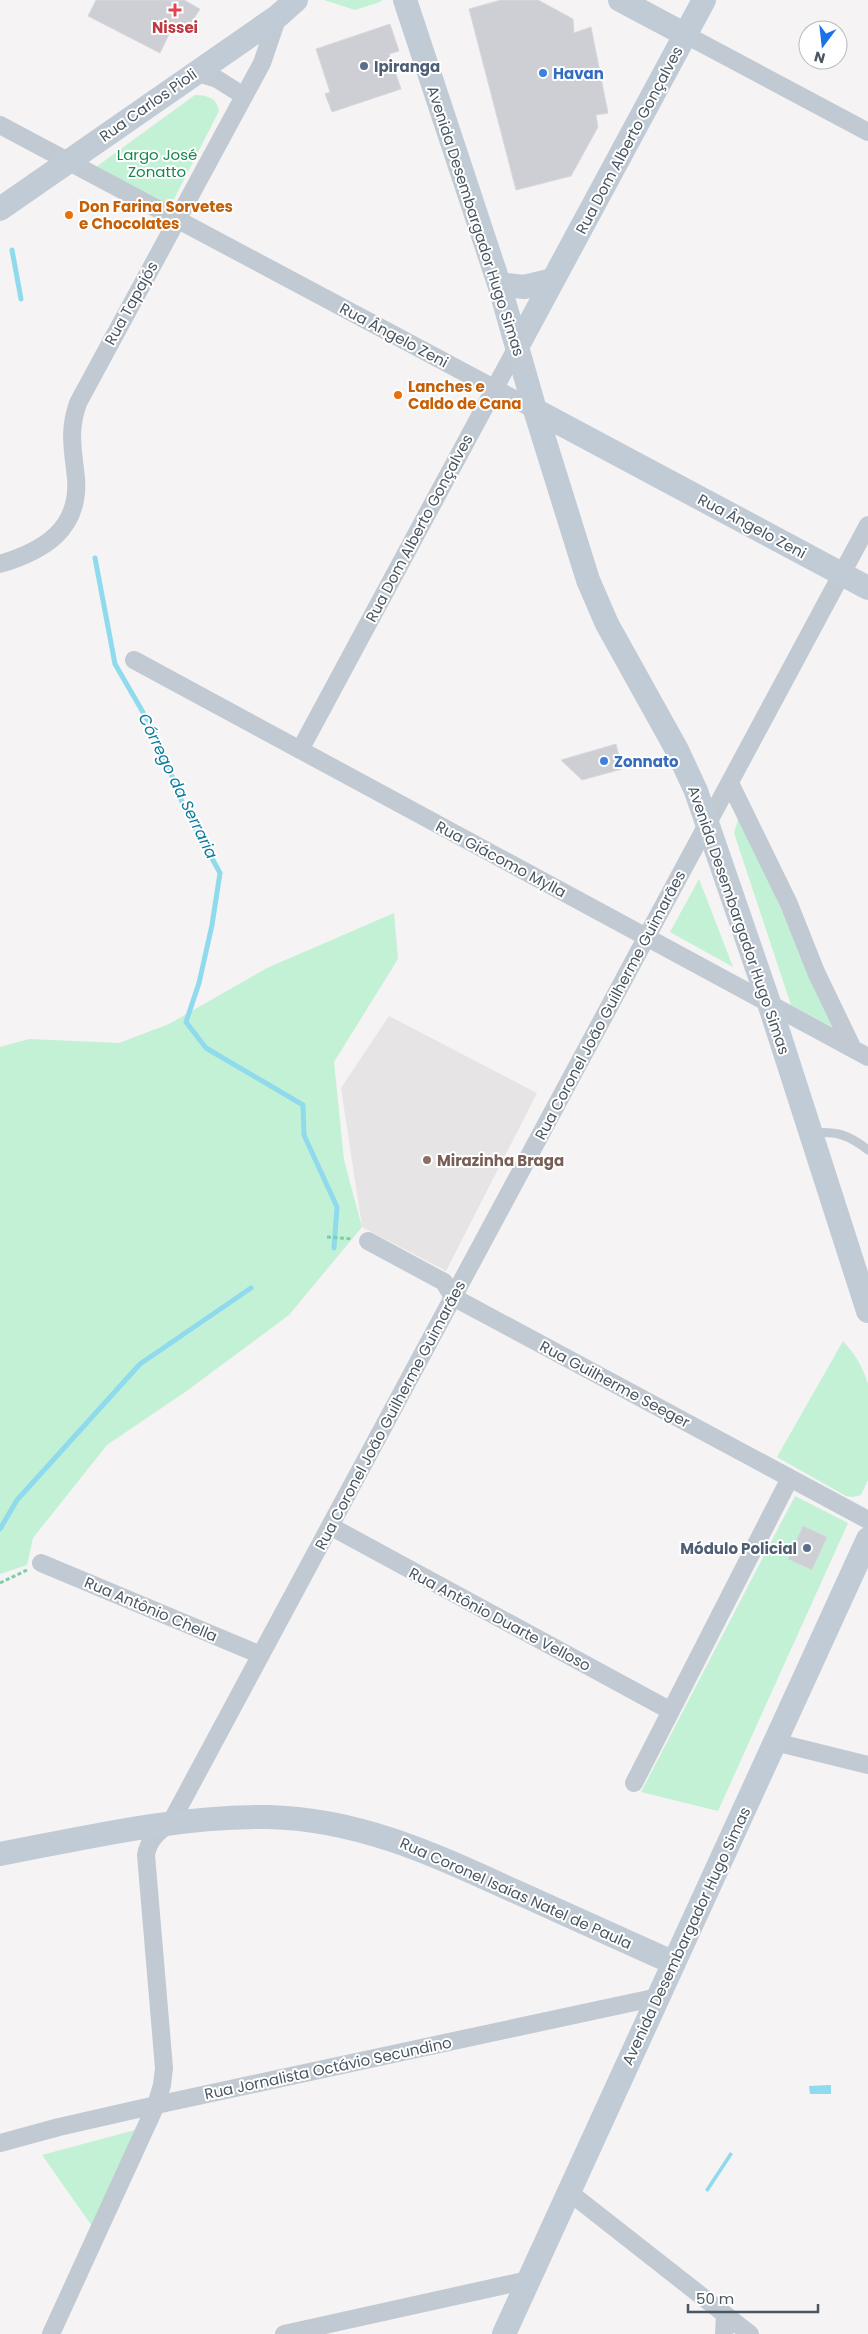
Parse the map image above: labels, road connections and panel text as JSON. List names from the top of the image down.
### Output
{
  "streets": {
    "main road": [
      "Rua Carlos Pioli",
      "Rua Dom Alberto Gonçalves",
      "Avenida Desembargador Hugo Simas",
      "Rua Ângelo Zeni",
      "Rua Coronel Isaías Natel de Paula"
    ],
    "street": [
      "Rua Tapajós",
      "Rua Giácomo Mylla",
      "Rua Coronel João Guilherme Guimarães",
      "Rua Guilherme Seeger",
      "Rua Antônio Chella",
      "Rua Antônio Duarte Velloso",
      "Rua Jornalista Octávio Secundino"
    ]
  },
  "crossings": [
    ["Rua Carlos Pioli", "Rua Tapajós"],
    ["Rua Carlos Pioli", "Rua Ângelo Zeni"],
    ["Rua Dom Alberto Gonçalves", "Avenida Desembargador Hugo Simas"],
    ["Rua Dom Alberto Gonçalves", "Rua Ângelo Zeni"],
    ["Rua Dom Alberto Gonçalves", "Rua Giácomo Mylla"],
    ["Avenida Desembargador Hugo Simas", "Rua Ângelo Zeni"],
    ["Avenida Desembargador Hugo Simas", "Rua Giácomo Mylla"],
    ["Avenida Desembargador Hugo Simas", "Rua Coronel João Guilherme Guimarães"],
    ["Avenida Desembargador Hugo Simas", "Rua Coronel Isaías Natel de Paula"],
    ["Avenida Desembargador Hugo Simas", "Rua Jornalista Octávio Secundino"],
    ["Rua Tapajós", "Rua Ângelo Zeni"],
    ["Rua Ângelo Zeni", "Rua Coronel João Guilherme Guimarães"],
    ["Rua Giácomo Mylla", "Rua Coronel João Guilherme Guimarães"],
    ["Rua Coronel João Guilherme Guimarães", "Rua Guilherme Seeger"],
    ["Rua Coronel João Guilherme Guimarães", "Rua Antônio Chella"],
    ["Rua Coronel João Guilherme Guimarães", "Rua Antônio Duarte Velloso"],
    ["Rua Coronel João Guilherme Guimarães", "Rua Coronel Isaías Natel de Paula"],
    ["Rua Coronel João Guilherme Guimarães", "Rua Jornalista Octávio Secundino"]
  ],
  "water": ["Córrego da Serraria"],
  "parks": ["Largo José Zonatto"],
  "places": {
    "health": ["Nissei"],
    "other": [
      "Ipiranga",
      "Havan",
      "Don Farina Sorvetes e Chocolates",
      "Lanches e Caldo de Cana",
      "Zonnato",
      "Mirazinha Braga",
      "Módulo Policial"
    ]
  },
  "scale_bar": "50 m",
  "north": "bottom"
}
